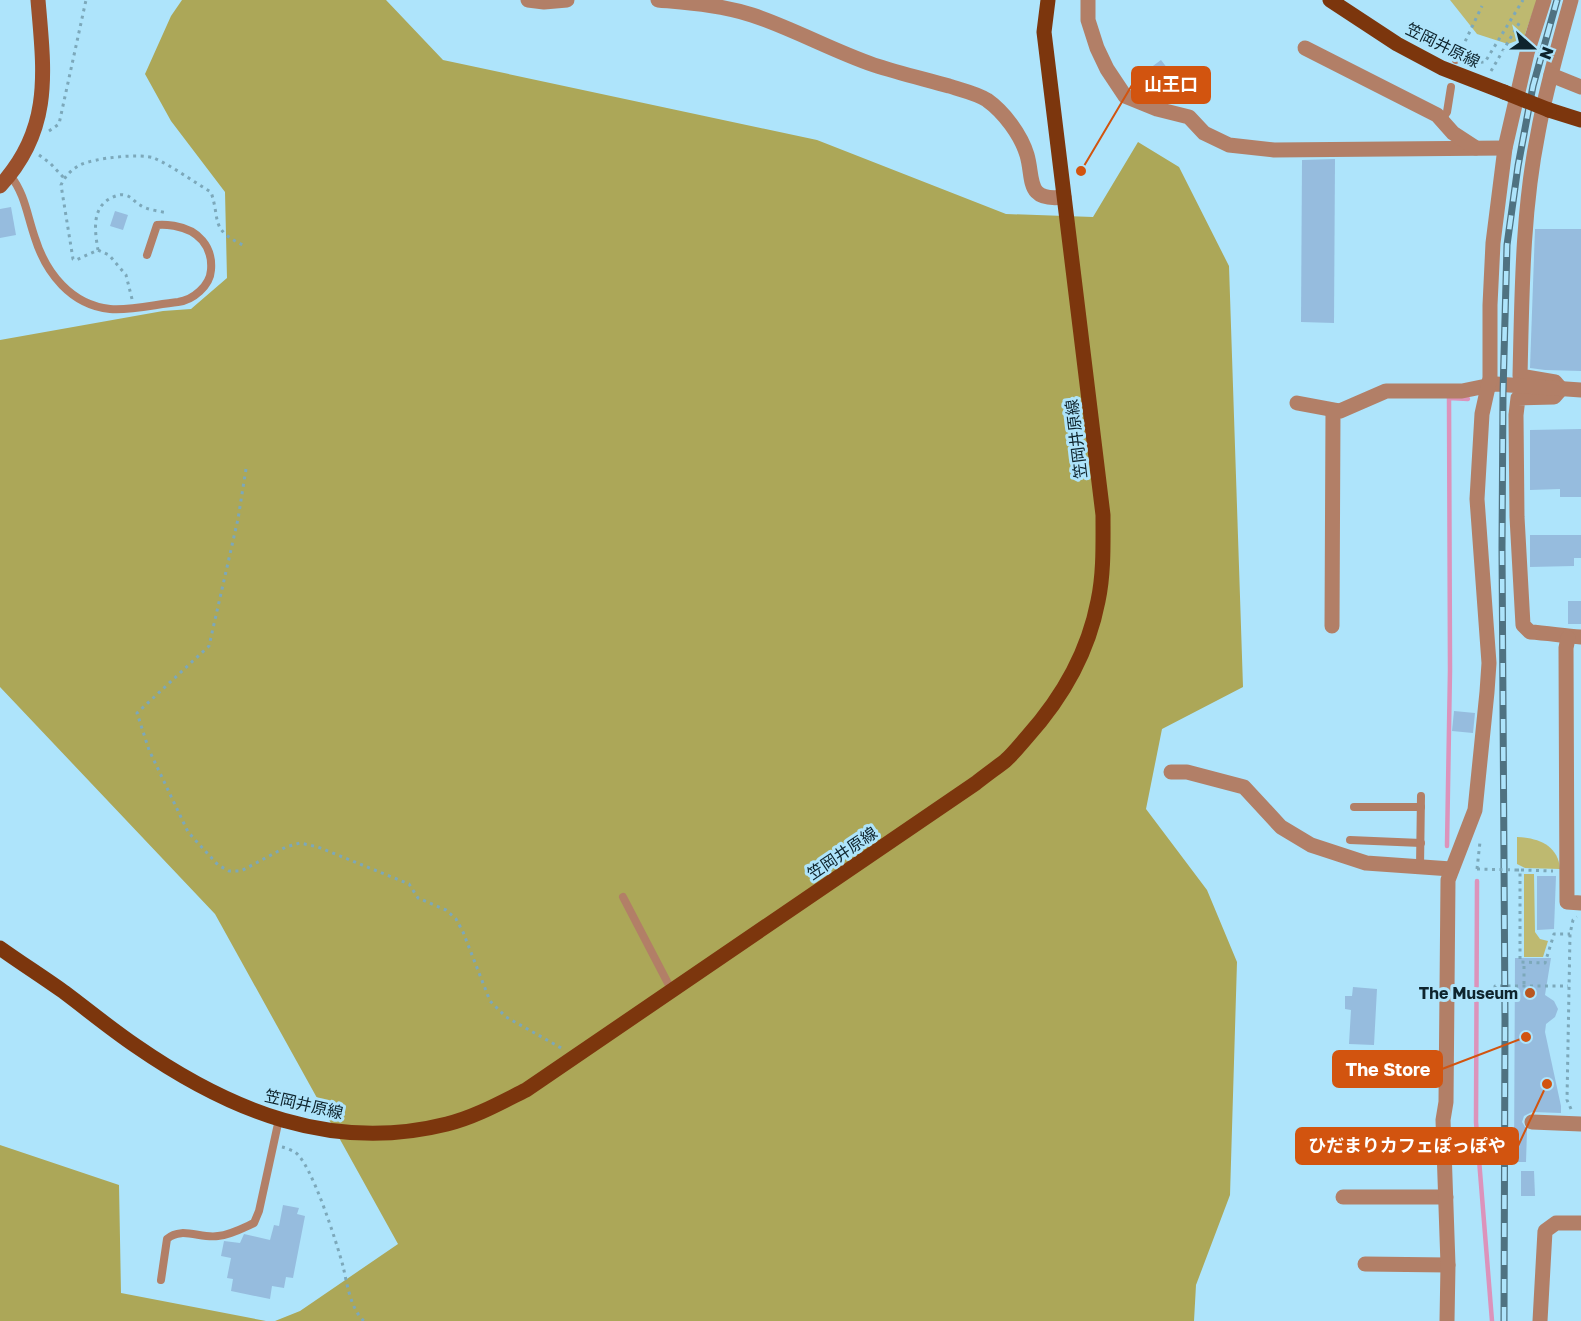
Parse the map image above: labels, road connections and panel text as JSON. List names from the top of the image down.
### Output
{
  "streets": {
    "main road": ["笠岡井原線"]
  },
  "places": [
    "山王口",
    "The Museum",
    "The Store",
    "ひだまりカフェぽっぽや"
  ],
  "north": "right"
}
